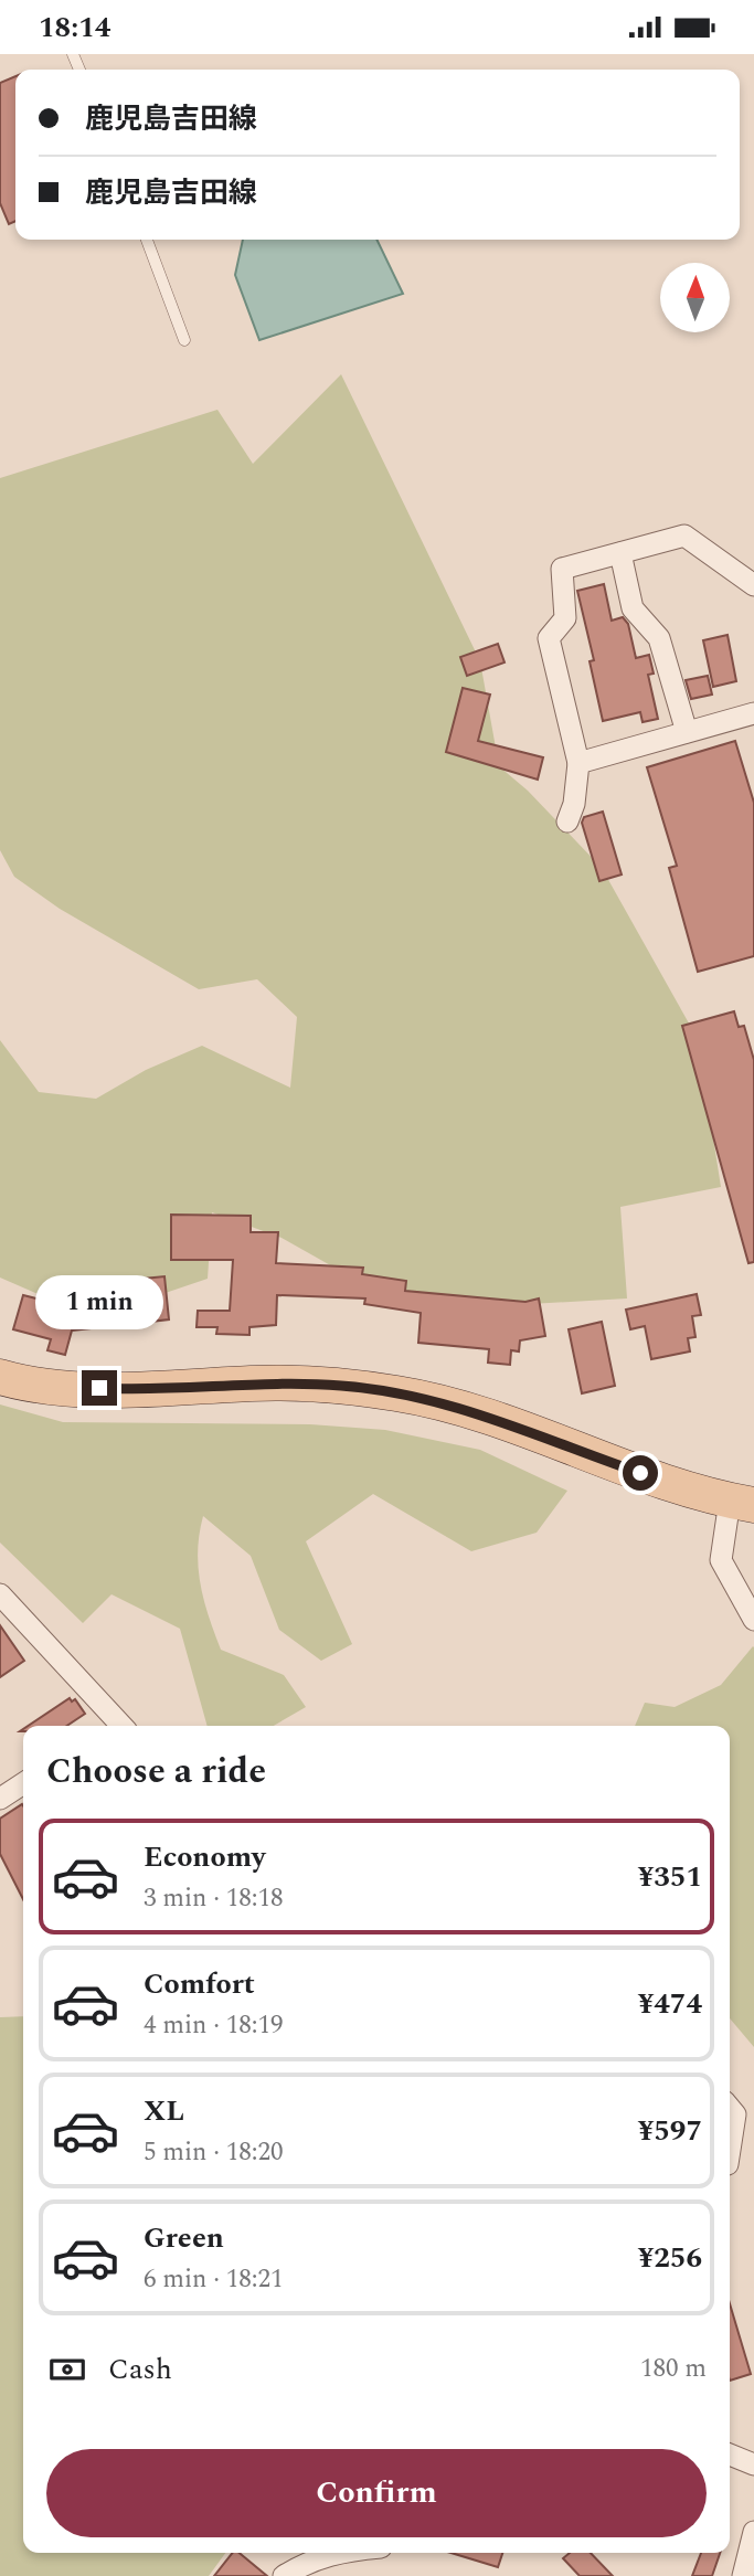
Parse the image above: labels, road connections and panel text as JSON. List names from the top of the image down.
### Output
{
  "north": "top",
  "page": {
    "status": "18:14",
    "banner": ["鹿児島吉田線", "鹿児島吉田線"],
    "bubble": "1 min",
    "heading": "Choose a ride",
    "list": [
      {
        "name": "Economy",
        "note": "3 min · 18:18",
        "value": "¥351"
      },
      {
        "name": "Comfort",
        "note": "4 min · 18:19",
        "value": "¥474"
      },
      {
        "name": "XL",
        "note": "5 min · 18:20",
        "value": "¥597"
      },
      {
        "name": "Green",
        "note": "6 min · 18:21",
        "value": "¥256"
      }
    ],
    "pay": ["Cash", "180 m"],
    "buttons": "Confirm"
  }
}
